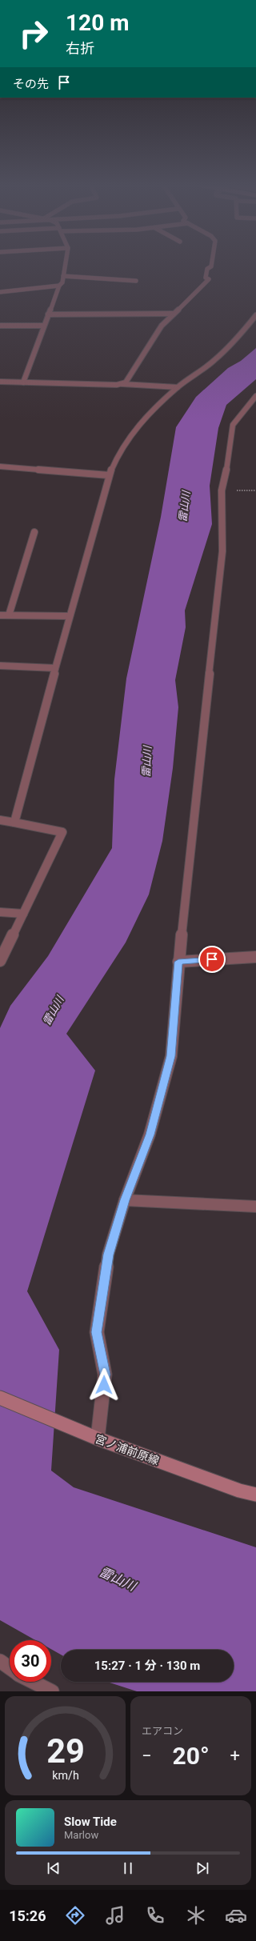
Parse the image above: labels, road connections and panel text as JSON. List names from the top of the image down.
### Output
{
  "streets": {
    "main road": ["宮ノ浦前原線"]
  },
  "water": ["雷山川"],
  "page": {
    "turn": ["120 m", "右折"],
    "then": "その先",
    "limit": "30",
    "trip": "15:27 · 1 分 · 130 m",
    "tile": "エアコン",
    "heat": ["−", "20°", "+"],
    "song": ["Slow Tide", "Marlow"],
    "tabs": "15:26",
    "gauge": ["29", "km/h"]
  }
}
